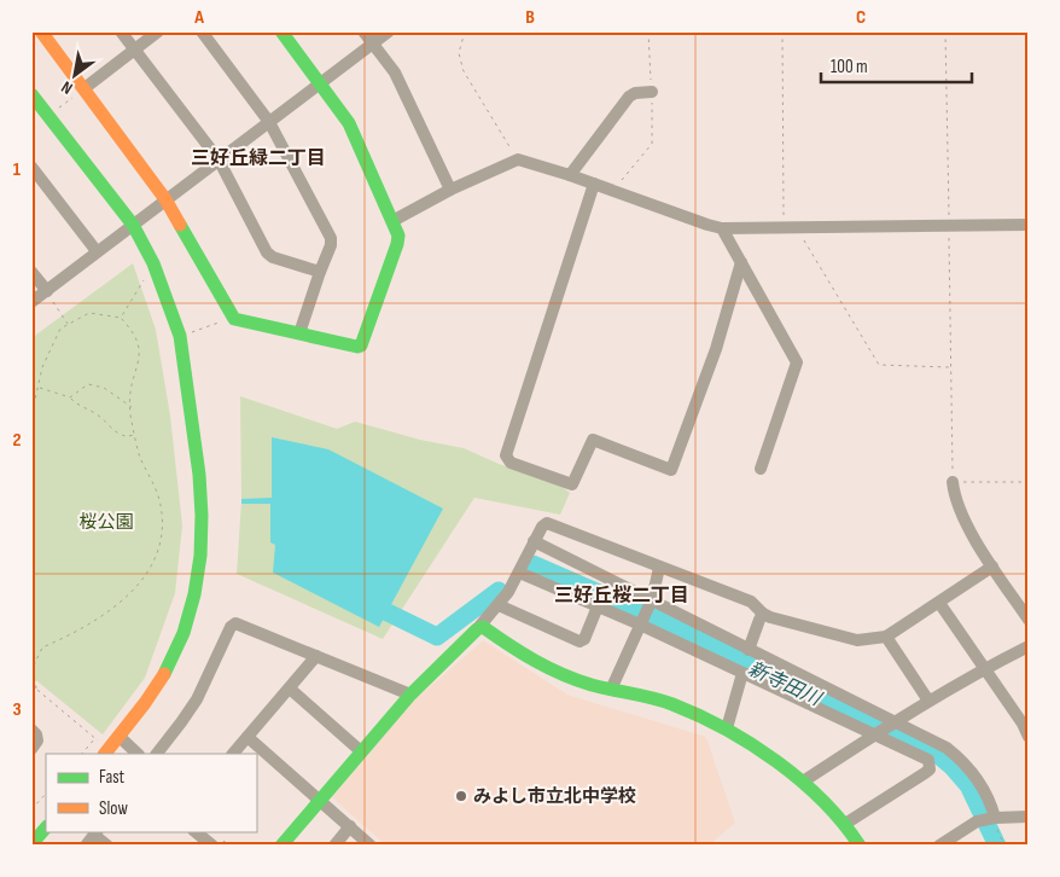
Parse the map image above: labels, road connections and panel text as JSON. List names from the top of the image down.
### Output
{
  "districts": ["三好丘緑二丁目", "三好丘桜二丁目"],
  "water": ["新寺田川"],
  "parks": ["桜公園"],
  "places": ["みよし市立北中学校"],
  "legend": ["Fast", "Slow"],
  "scale_bar": "100 m",
  "north": "bottom left",
  "grid": {
    "columns": ["A", "B", "C"],
    "rows": ["1", "2", "3"]
  }
}
